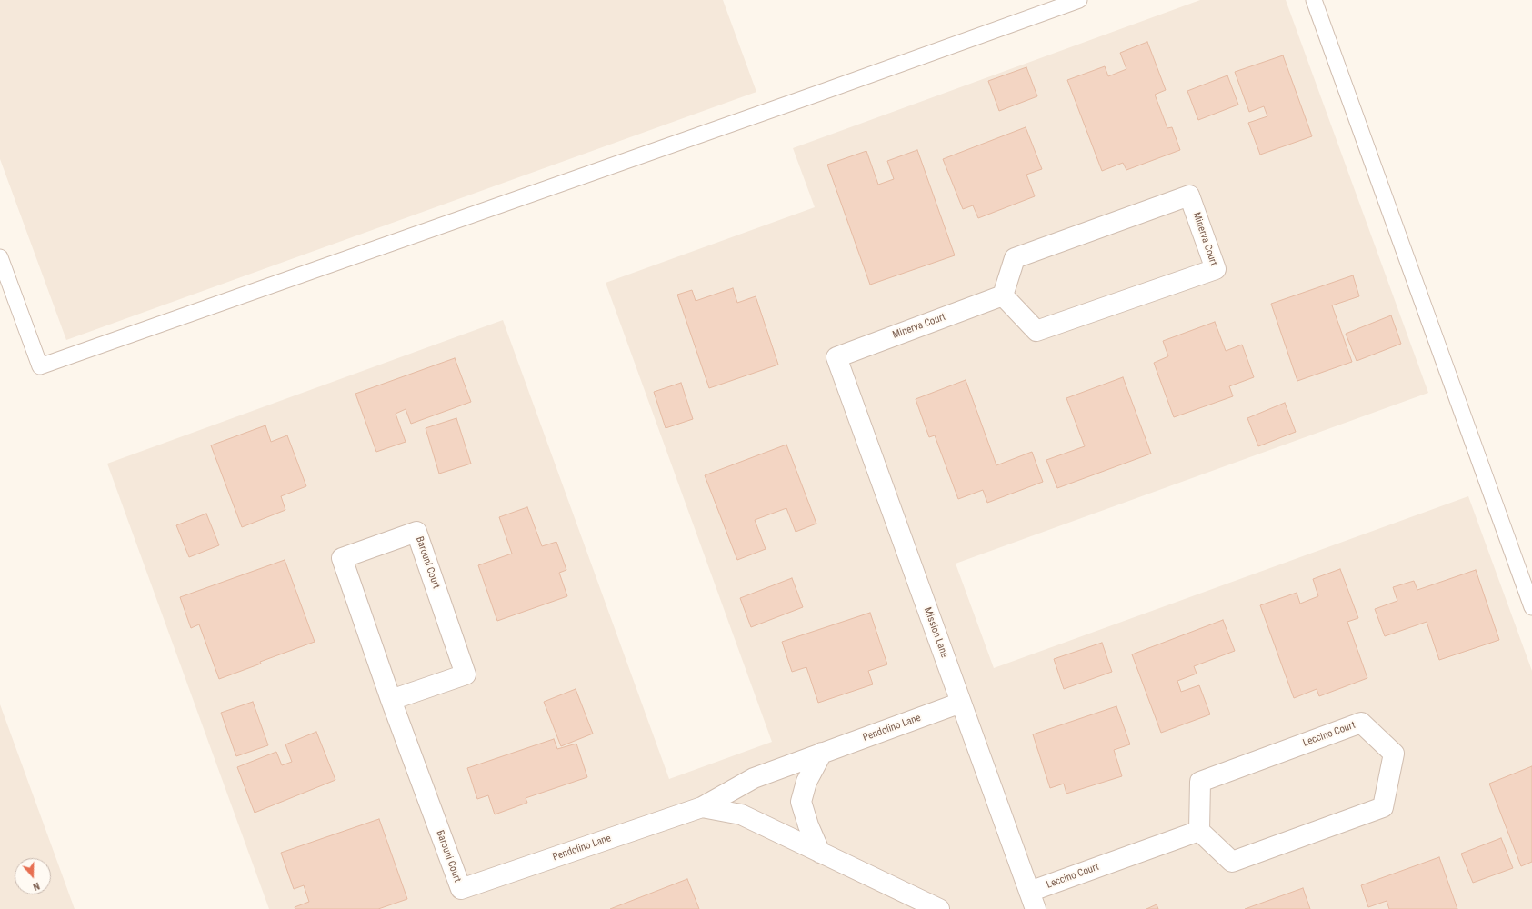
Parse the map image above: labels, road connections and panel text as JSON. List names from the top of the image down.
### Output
{
  "streets": {
    "street": [
      "Minerva Court",
      "Barouni Court",
      "Mission Lane",
      "Pendolino Lane",
      "Leccino Court"
    ]
  },
  "crossings": [
    ["Minerva Court", "Mission Lane"],
    ["Barouni Court", "Pendolino Lane"],
    ["Mission Lane", "Pendolino Lane"],
    ["Mission Lane", "Leccino Court"]
  ],
  "north": "bottom"
}
